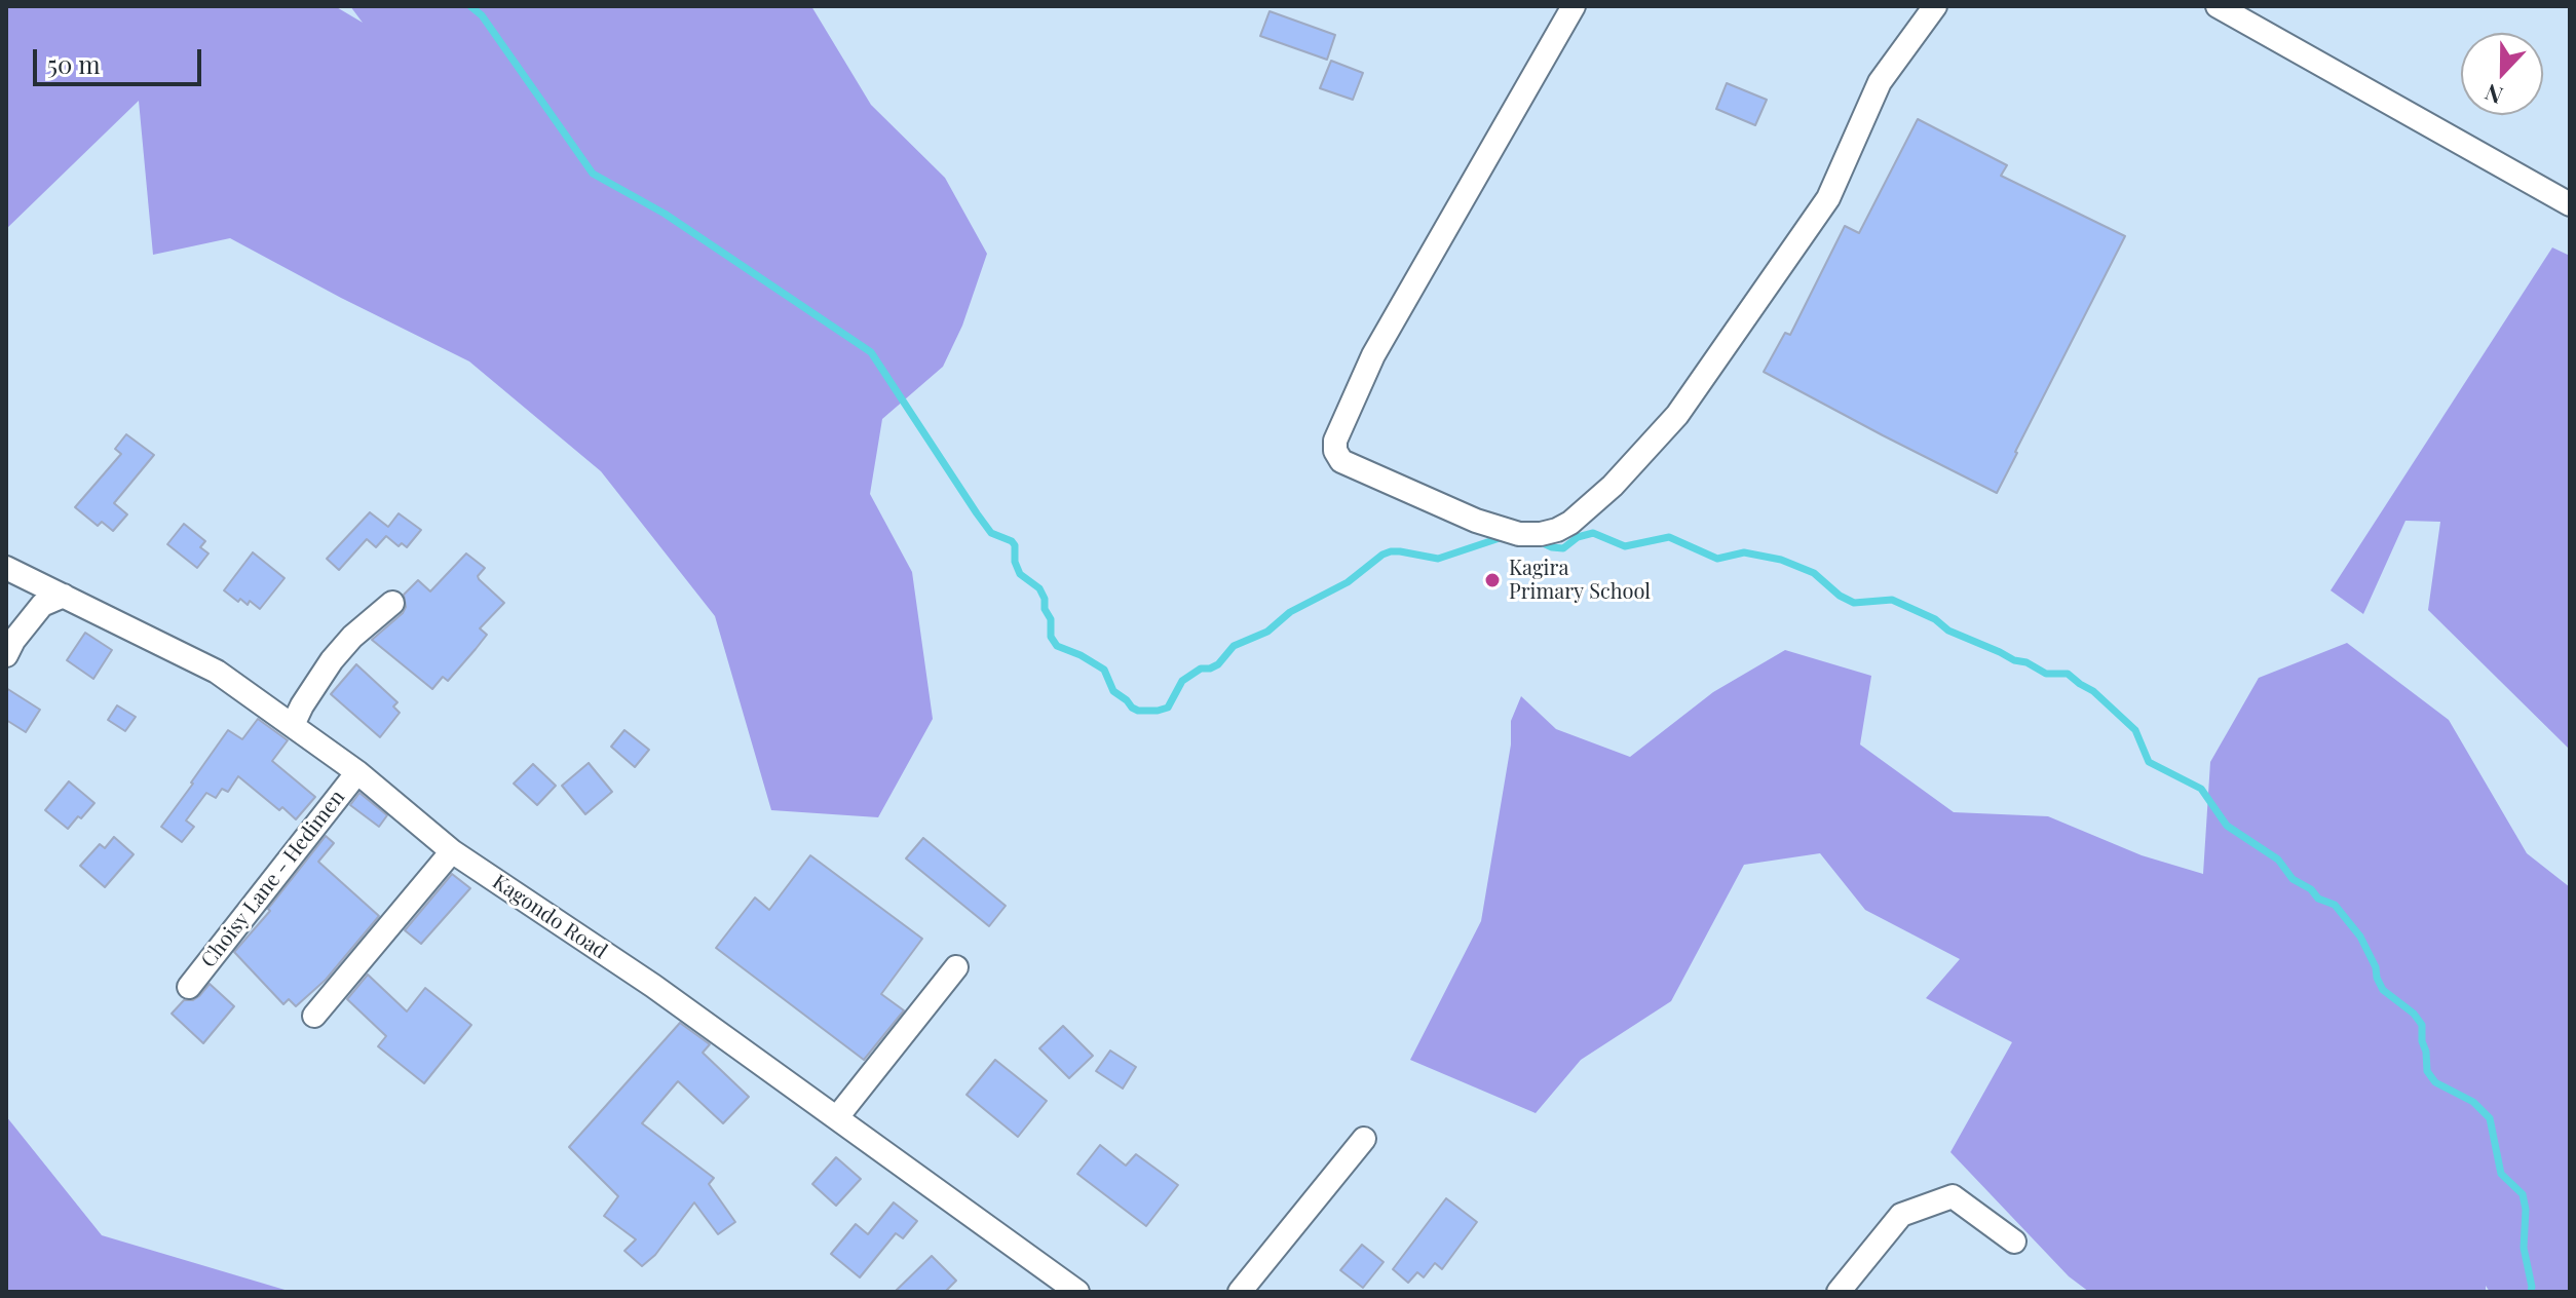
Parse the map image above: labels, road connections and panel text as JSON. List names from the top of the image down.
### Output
{
  "streets": {
    "street": ["Choisy Lane - Hedimen", "Kagondo Road"]
  },
  "crossings": [
    ["Choisy Lane - Hedimen", "Kagondo Road"]
  ],
  "places": ["Kagira Primary School"],
  "scale_bar": "50 m",
  "north": "bottom"
}
